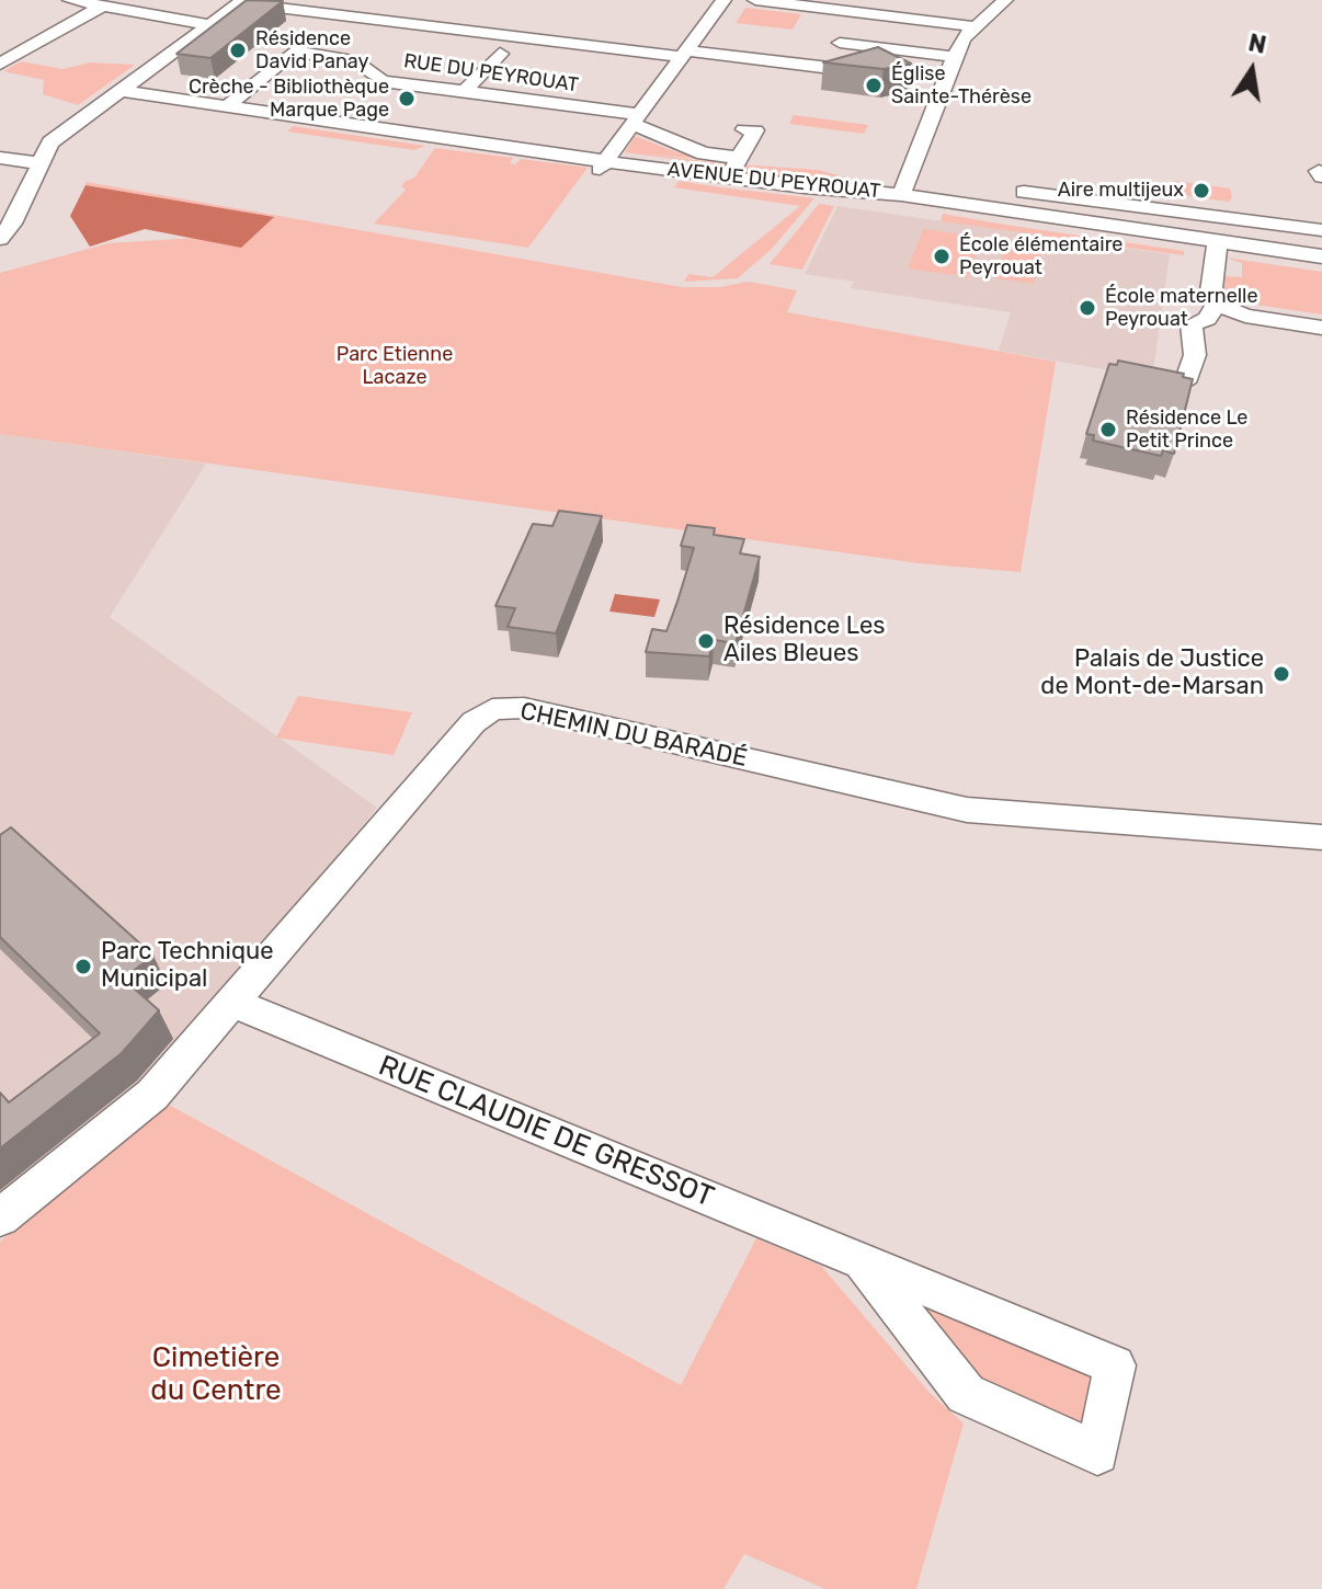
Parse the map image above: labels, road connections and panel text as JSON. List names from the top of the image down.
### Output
{
  "streets": {
    "street": [
      "RUE DU PEYROUAT",
      "AVENUE DU PEYROUAT",
      "CHEMIN DU BARADÉ",
      "RUE CLAUDIE DE GRESSOT"
    ]
  },
  "crossings": [
    ["CHEMIN DU BARADÉ", "RUE CLAUDIE DE GRESSOT"]
  ],
  "parks": ["Parc Etienne Lacaze", "Cimetière du Centre"],
  "places": [
    "Résidence David Panay",
    "Église Sainte-Thérèse",
    "Crèche - Bibliothèque Marque Page",
    "Aire multijeux",
    "École élémentaire Peyrouat",
    "École maternelle Peyrouat",
    "Résidence Le Petit Prince",
    "Résidence Les Ailes Bleues",
    "Palais de Justice de Mont-de-Marsan",
    "Parc Technique Municipal"
  ],
  "north": "top"
}
